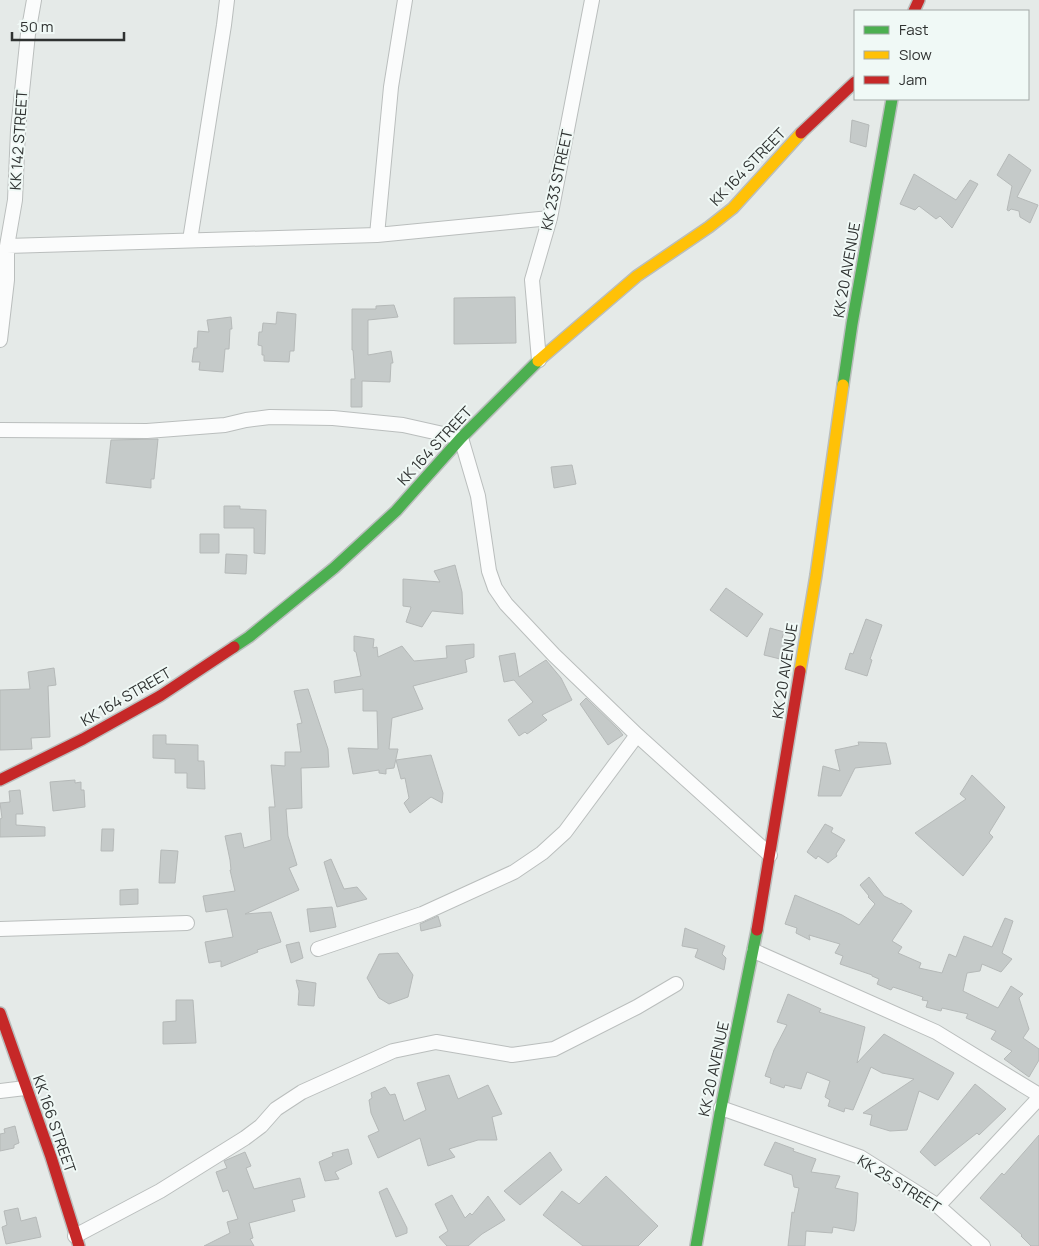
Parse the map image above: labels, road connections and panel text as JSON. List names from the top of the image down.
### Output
{
  "streets": {
    "street": [
      "KK 142 STREET",
      "KK 164 STREET",
      "KK 233 STREET",
      "KK 20 AVENUE",
      "KK 166 STREET",
      "KK 25 STREET"
    ]
  },
  "crossings": [
    ["KK 164 STREET", "KK 233 STREET"],
    ["KK 20 AVENUE", "KK 25 STREET"]
  ],
  "legend": ["Fast", "Slow", "Jam"],
  "scale_bar": "50 m"
}
